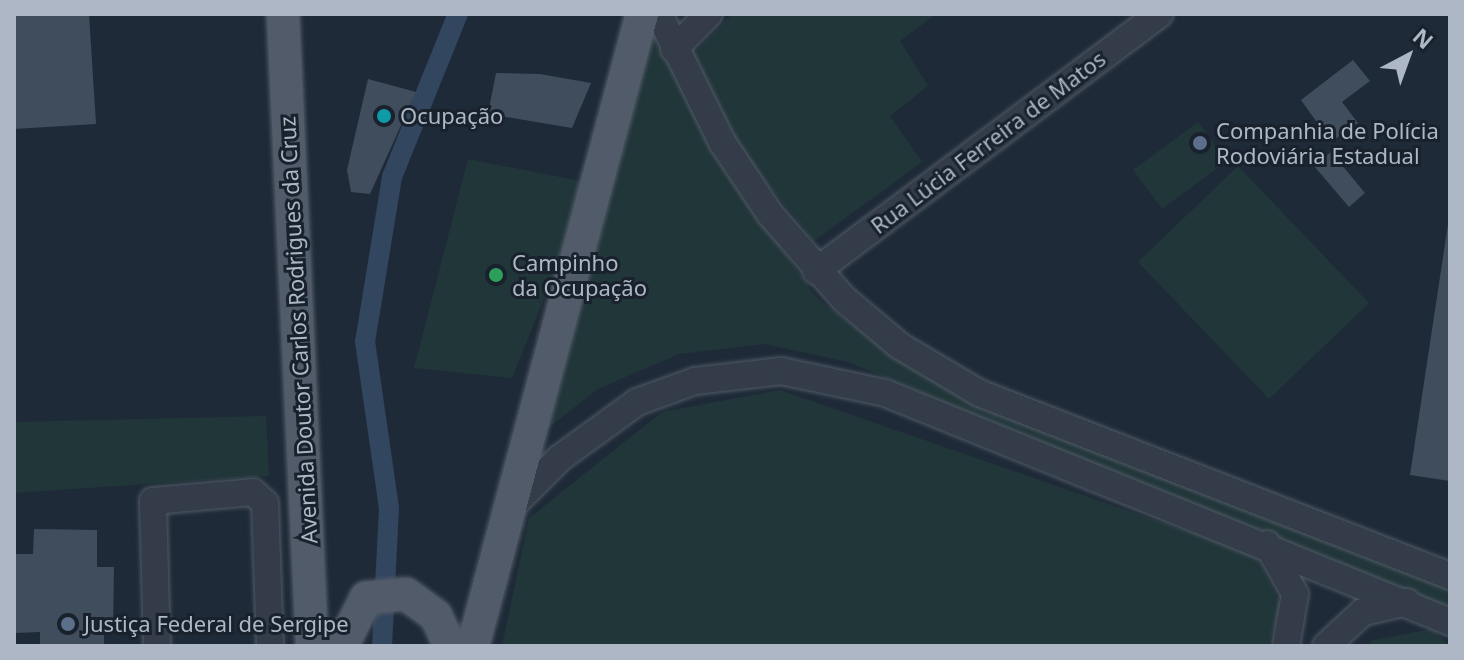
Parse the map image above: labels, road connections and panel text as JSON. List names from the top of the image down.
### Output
{
  "streets": {
    "main road": ["Avenida Doutor Carlos Rodrigues da Cruz"],
    "street": ["Rua Lúcia Ferreira de Matos"]
  },
  "places": [
    "Ocupação",
    "Companhia de Polícia Rodoviária Estadual",
    "Campinho da Ocupação",
    "Justiça Federal de Sergipe"
  ],
  "north": "top right"
}
